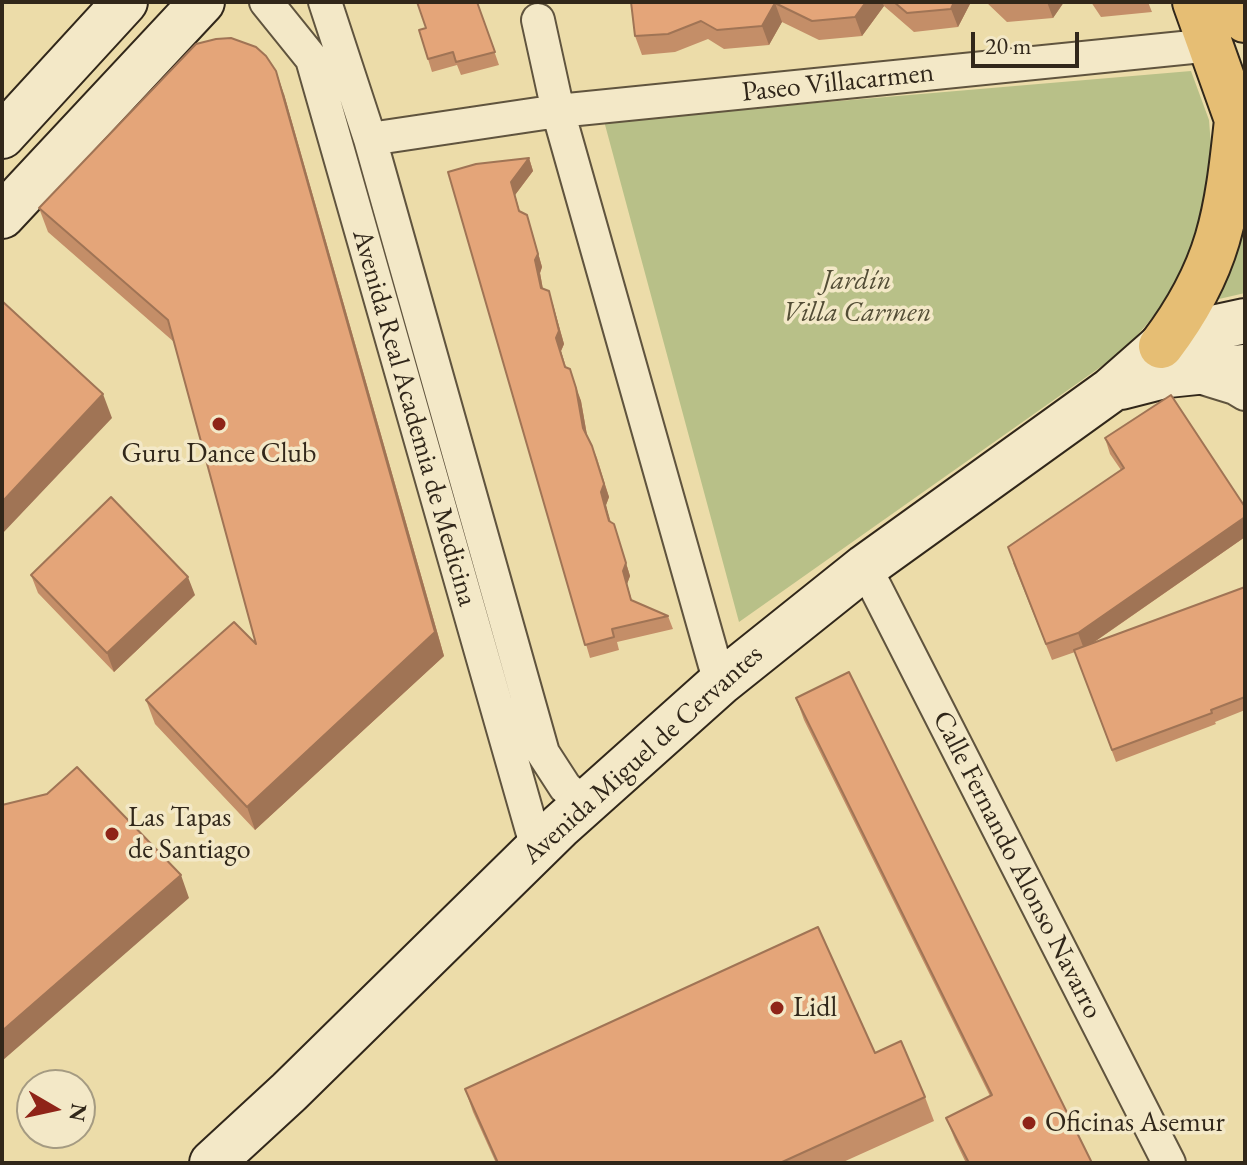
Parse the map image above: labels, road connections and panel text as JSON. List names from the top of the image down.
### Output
{
  "streets": {
    "main road": ["Avenida Miguel de Cervantes"],
    "street": ["Paseo Villacarmen", "Avenida Real Academia de Medicina", "Calle Fernando Alonso Navarro"]
  },
  "crossings": [
    ["Paseo Villacarmen", "Avenida Real Academia de Medicina"],
    ["Avenida Real Academia de Medicina", "Avenida Miguel de Cervantes"],
    ["Avenida Miguel de Cervantes", "Calle Fernando Alonso Navarro"]
  ],
  "parks": ["Jardín Villa Carmen"],
  "places": [
    "Guru Dance Club",
    "Las Tapas de Santiago",
    "Lidl",
    "Oficinas Asemur"
  ],
  "scale_bar": "20 m",
  "north": "right"
}
